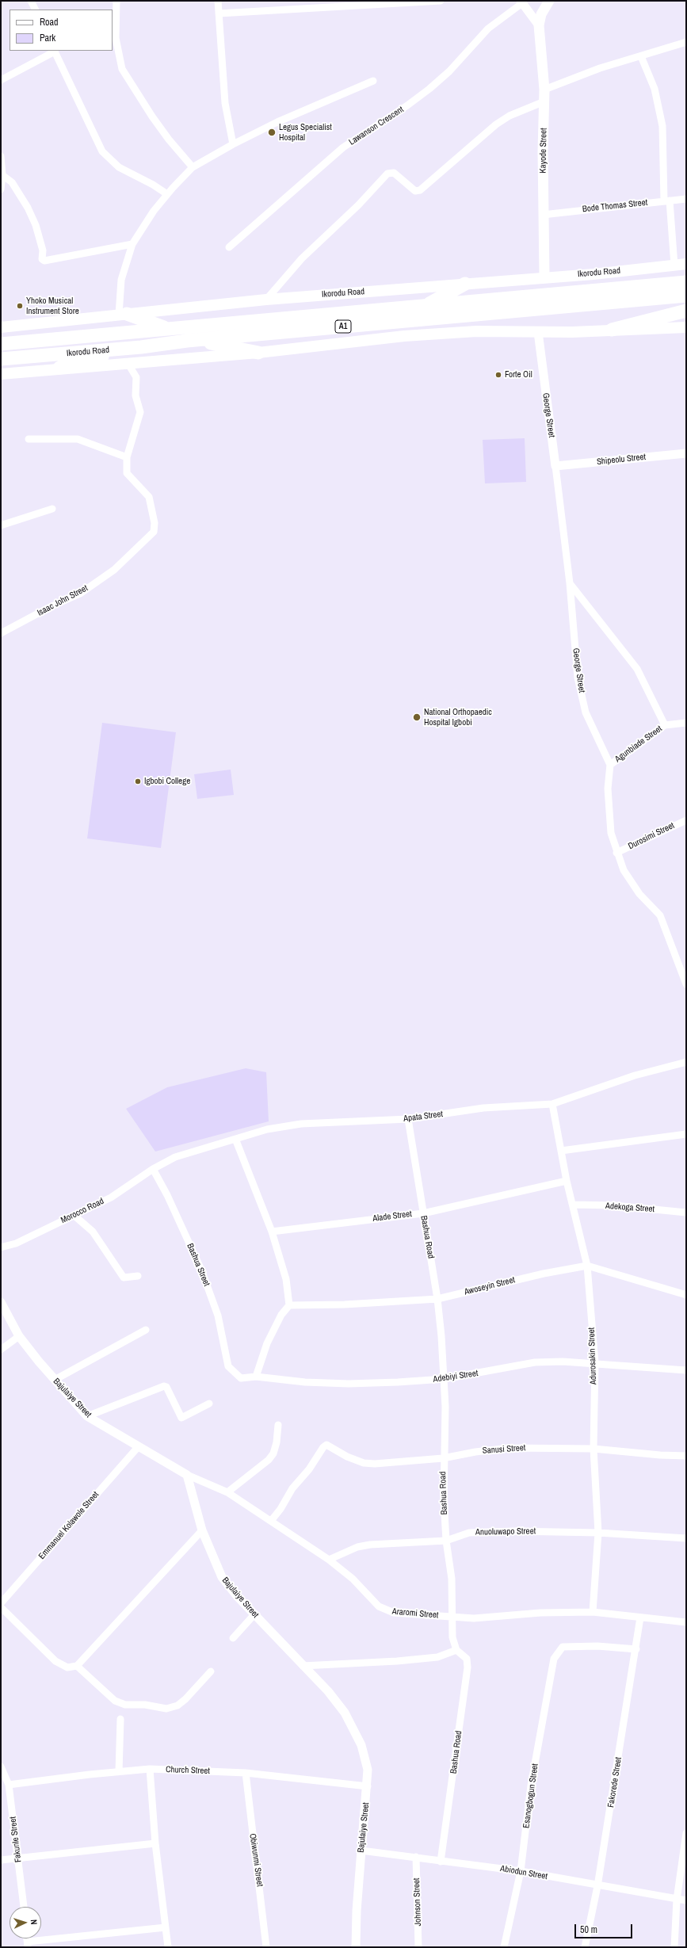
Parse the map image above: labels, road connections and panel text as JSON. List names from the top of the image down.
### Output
{
  "streets": {
    "highway": ["Ikorodu Road", "A1"],
    "main road": ["Kayode Street"],
    "street": [
      "Lawanson Crescent",
      "Bode Thomas Street",
      "George Street",
      "Shipeolu Street",
      "Isaac John Street",
      "Agunbiade Street",
      "Durosimi Street",
      "Apata Street",
      "Adekoga Street",
      "Morocco Road",
      "Alade Street",
      "Bashua Road",
      "Bashua Street",
      "Awoseyin Street",
      "Adurosakin Street",
      "Adebiyi Street",
      "Bajulaiye Street",
      "Sanusi Street",
      "Emmanuel Kolawole Street",
      "Anuoluwapo Street",
      "Araromi Street",
      "Church Street",
      "Fakorede Street",
      "Esanogbogun Street",
      "Fakunle Street",
      "Obiwunmi Street",
      "Abiodun Street",
      "Johnson Street"
    ]
  },
  "crossings": [
    ["Kayode Street", "Bode Thomas Street"],
    ["Kayode Street", "Ikorodu Road"],
    ["Ikorodu Road", "George Street"],
    ["Ikorodu Road", "Isaac John Street"],
    ["George Street", "Shipeolu Street"],
    ["George Street", "Agunbiade Street"],
    ["Apata Street", "Morocco Road"],
    ["Apata Street", "Bashua Road"],
    ["Apata Street", "Bashua Street"],
    ["Apata Street", "Adurosakin Street"],
    ["Adekoga Street", "Adurosakin Street"],
    ["Morocco Road", "Bashua Street"],
    ["Alade Street", "Bashua Road"],
    ["Alade Street", "Adurosakin Street"],
    ["Bashua Road", "Awoseyin Street"],
    ["Bashua Road", "Adebiyi Street"],
    ["Bashua Road", "Sanusi Street"],
    ["Bashua Road", "Anuoluwapo Street"],
    ["Bashua Road", "Araromi Street"],
    ["Bashua Road", "Abiodun Street"],
    ["Bashua Street", "Adebiyi Street"],
    ["Awoseyin Street", "Adurosakin Street"],
    ["Adurosakin Street", "Adebiyi Street"],
    ["Adurosakin Street", "Sanusi Street"],
    ["Adurosakin Street", "Anuoluwapo Street"],
    ["Adurosakin Street", "Araromi Street"],
    ["Bajulaiye Street", "Emmanuel Kolawole Street"],
    ["Bajulaiye Street", "Araromi Street"],
    ["Bajulaiye Street", "Church Street"],
    ["Bajulaiye Street", "Abiodun Street"],
    ["Sanusi Street", "Araromi Street"],
    ["Anuoluwapo Street", "Araromi Street"],
    ["Araromi Street", "Fakorede Street"],
    ["Church Street", "Fakunle Street"],
    ["Church Street", "Obiwunmi Street"],
    ["Fakorede Street", "Esanogbogun Street"],
    ["Fakorede Street", "Abiodun Street"],
    ["Esanogbogun Street", "Abiodun Street"],
    ["Abiodun Street", "Johnson Street"]
  ],
  "places": [
    "Legus Specialist Hospital",
    "Yhoko Musical Instrument Store",
    "Forte Oil",
    "National Orthopaedic Hospital Igbobi",
    "Igbobi College"
  ],
  "legend": ["Road", "Park"],
  "scale_bar": "50 m",
  "north": "right"
}
